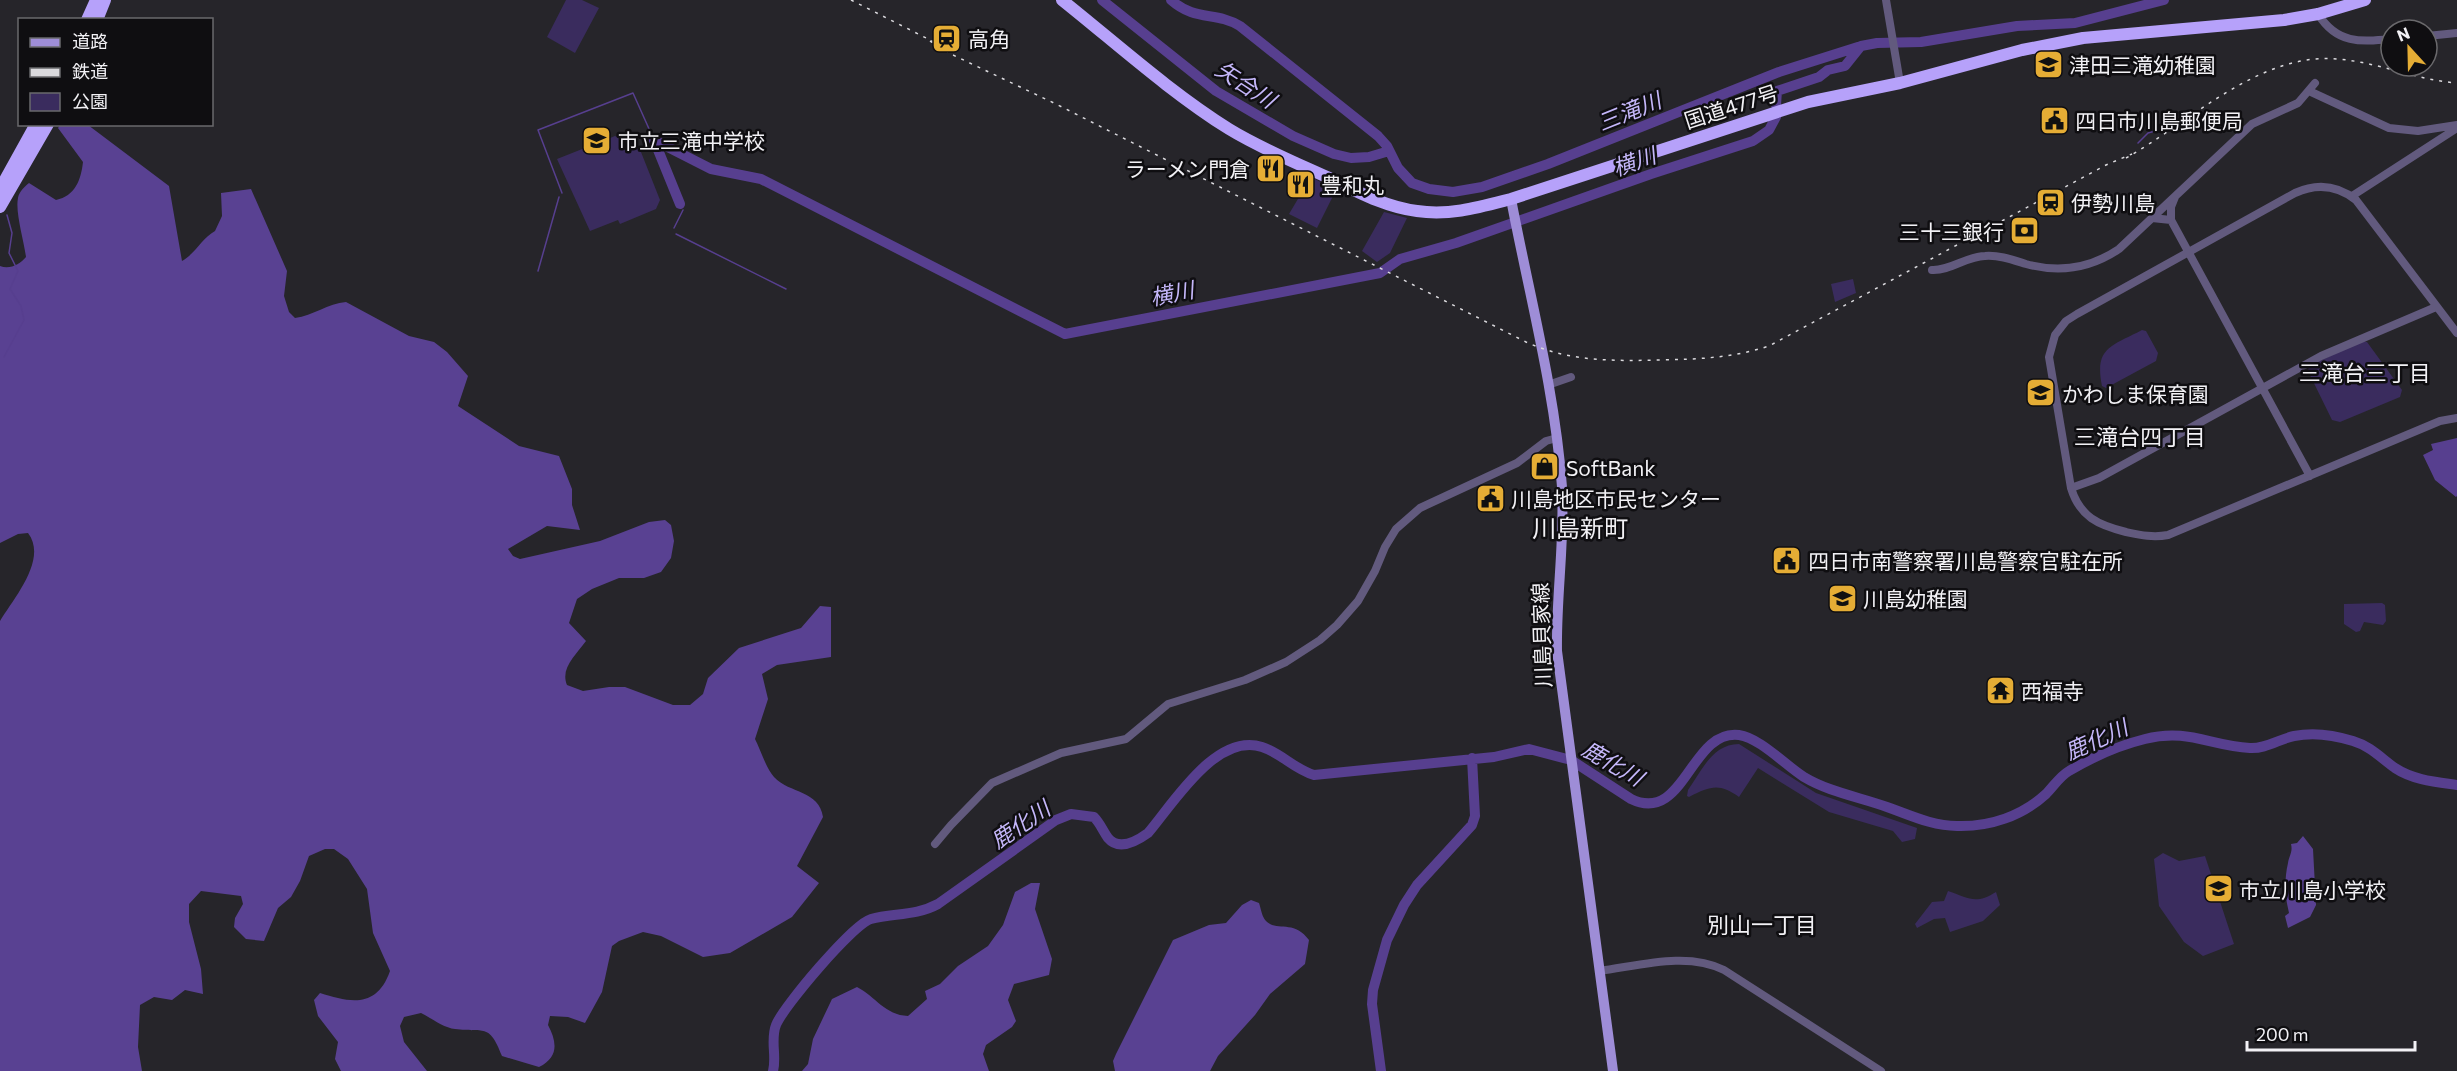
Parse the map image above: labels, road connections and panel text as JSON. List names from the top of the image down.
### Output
{
  "streets": {
    "highway": ["国道477号"],
    "main road": ["川島貝家線"]
  },
  "crossings": [
    ["国道477号", "川島貝家線"]
  ],
  "districts": [
    "三滝台三丁目",
    "三滝台四丁目",
    "川島新町",
    "別山一丁目"
  ],
  "water": [
    "矢合川",
    "三滝川",
    "横川",
    "鹿化川"
  ],
  "places": {
    "station": ["高角", "伊勢川島"],
    "school or university": [
      "津田三滝幼稚園",
      "市立三滝中学校",
      "かわしま保育園",
      "川島幼稚園",
      "市立川島小学校"
    ],
    "public building": ["四日市川島郵便局", "川島地区市民センター", "四日市南警察署川島警察官駐在所"],
    "restaurant": ["ラーメン門倉", "豊和丸"],
    "bank": ["三十三銀行"],
    "shop": ["SoftBank"],
    "temple": ["西福寺"]
  },
  "legend": ["道路", "鉄道", "公園"],
  "scale_bar": "200 m",
  "north": "top"
}
